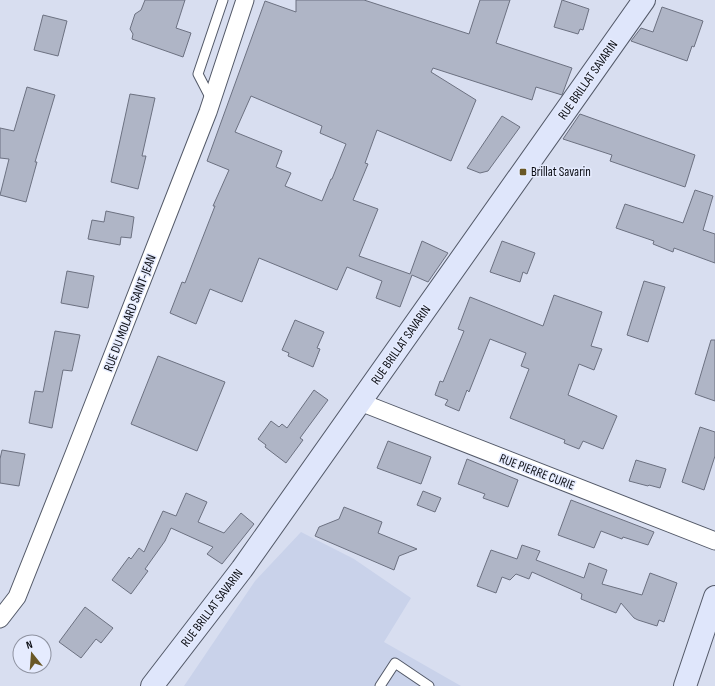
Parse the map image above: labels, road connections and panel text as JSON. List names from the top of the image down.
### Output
{
  "streets": {
    "main road": ["RUE BRILLAT SAVARIN"],
    "street": ["RUE DU MOLARD SAINT-JEAN", "RUE PIERRE CURIE"]
  },
  "crossings": [
    ["RUE BRILLAT SAVARIN", "RUE PIERRE CURIE"]
  ],
  "places": {
    "transit": ["Brillat Savarin"]
  },
  "north": "top"
}
